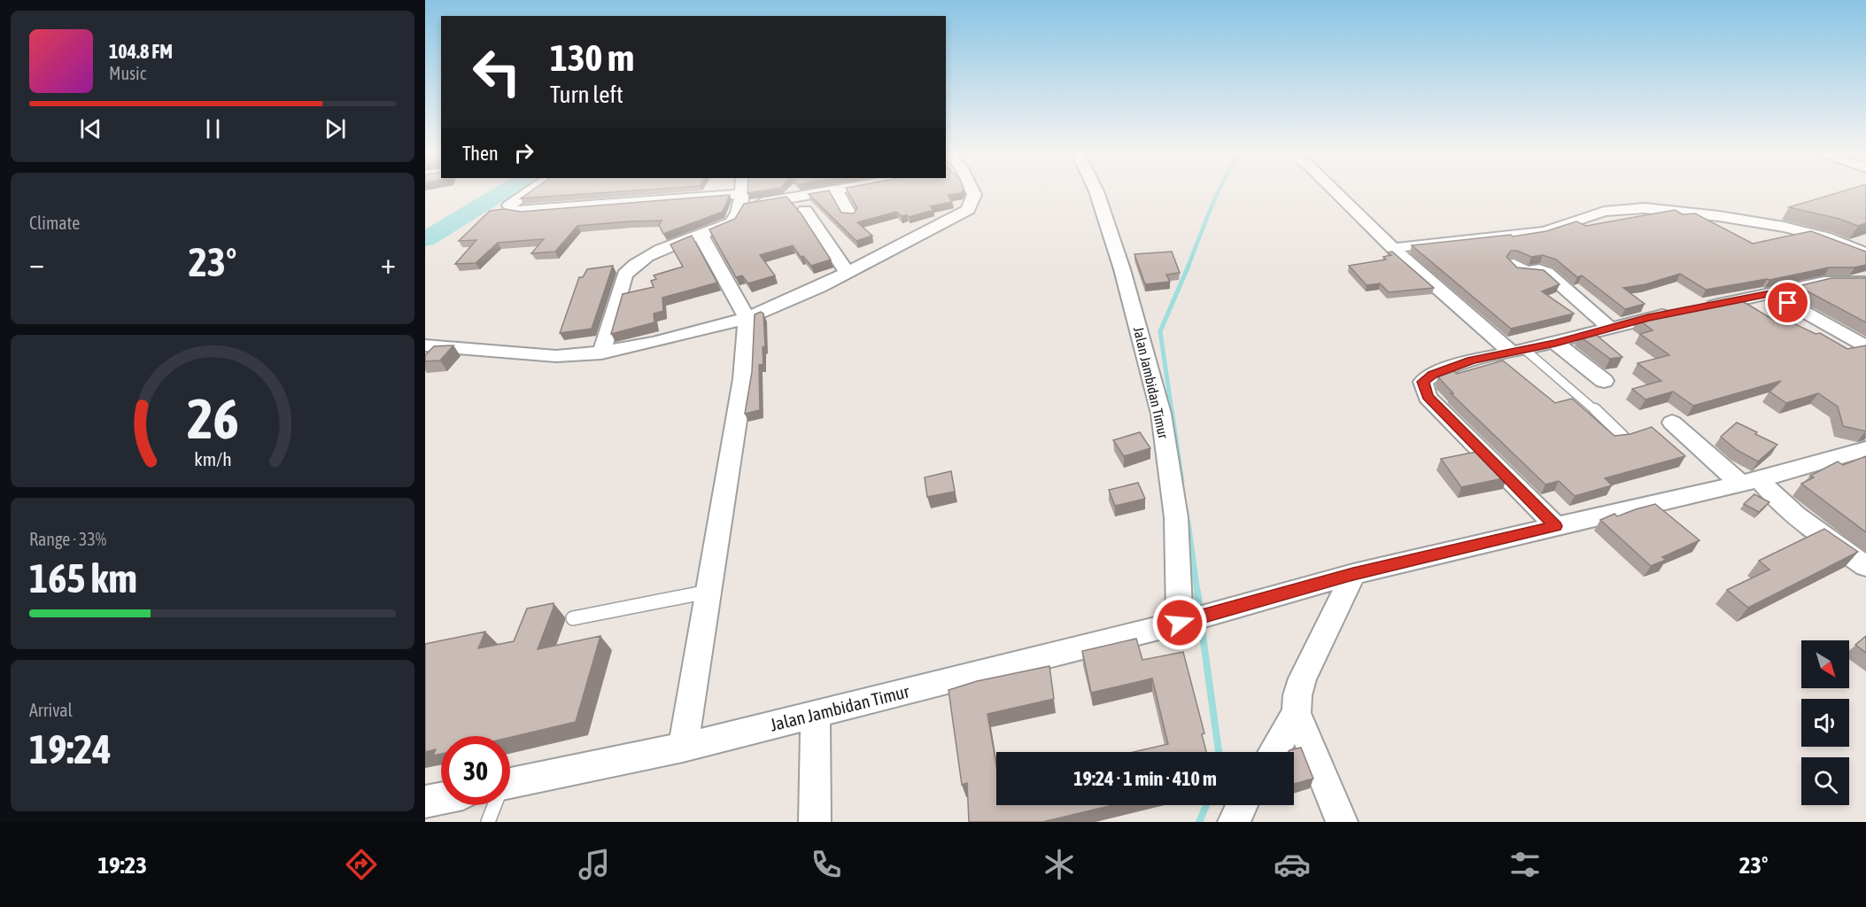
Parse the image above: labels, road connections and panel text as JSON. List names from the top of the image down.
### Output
{
  "streets": {
    "street": ["Jalan Jambidan Timur"]
  },
  "north": "bottom right",
  "page": {
    "turn": ["130 m", "Turn left"],
    "song": ["104.8 FM", "Music"],
    "then": "Then",
    "tile": [
      "Climate",
      ["Range · 33%", "165 km"],
      ["Arrival", "19:24"]
    ],
    "heat": ["−", "23°", "+"],
    "limit": "30",
    "trip": "19:24 · 1 min · 410 m",
    "tabs": ["19:23", "23°"],
    "gauge": ["26", "km/h"]
  }
}
